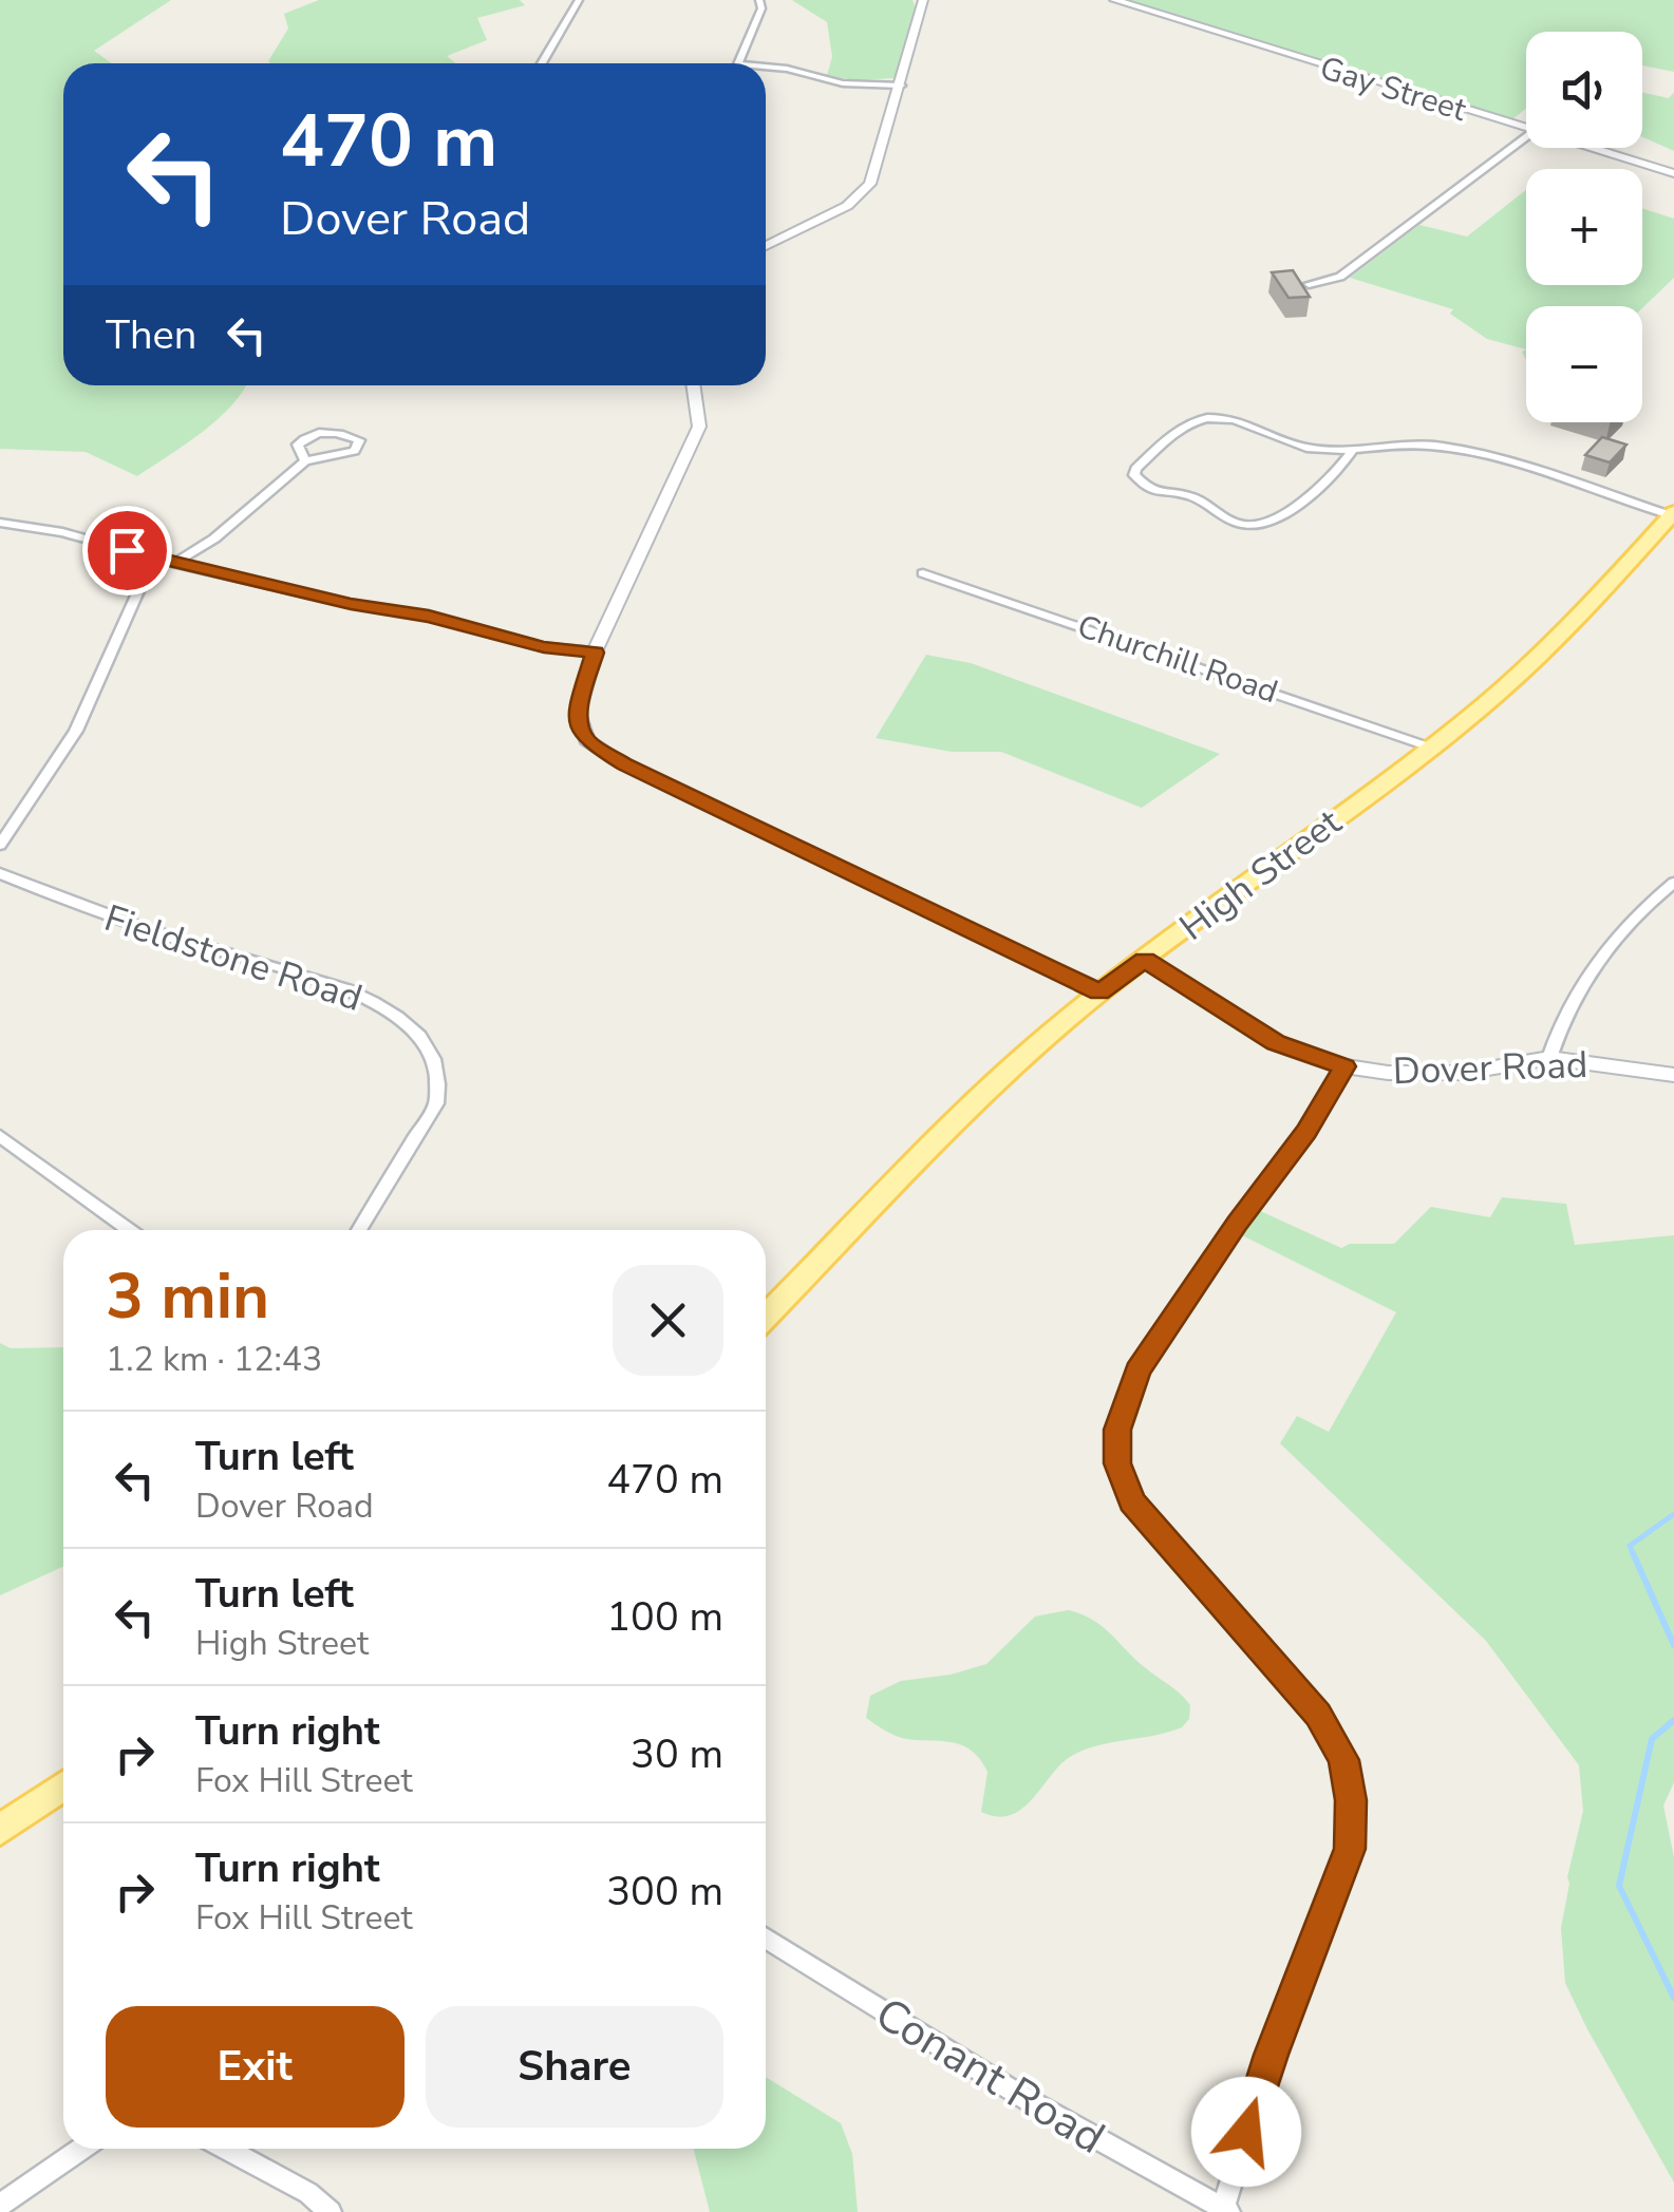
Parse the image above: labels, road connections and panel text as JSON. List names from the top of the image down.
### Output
{
  "streets": {
    "main road": ["High Street"],
    "street": [
      "Gay Street",
      "Churchill Road",
      "Fieldstone Road",
      "Dover Road",
      "Conant Road"
    ]
  },
  "crossings": [
    ["Churchill Road", "High Street"],
    ["High Street", "Dover Road"]
  ],
  "page": {
    "map_buttons": ["+", "−"],
    "turn": ["470 m", "Dover Road"],
    "then": "Then",
    "heading": ["3 min", "1.2 km · 12:43"],
    "list": [
      {
        "name": "Turn left",
        "note": "Dover Road",
        "value": "470 m"
      },
      {
        "name": "Turn left",
        "note": "High Street",
        "value": "100 m"
      },
      {
        "name": "Turn right",
        "note": "Fox Hill Street",
        "value": "30 m"
      },
      {
        "name": "Turn right",
        "note": "Fox Hill Street",
        "value": "300 m"
      }
    ],
    "buttons": ["Exit", "Share"]
  }
}
